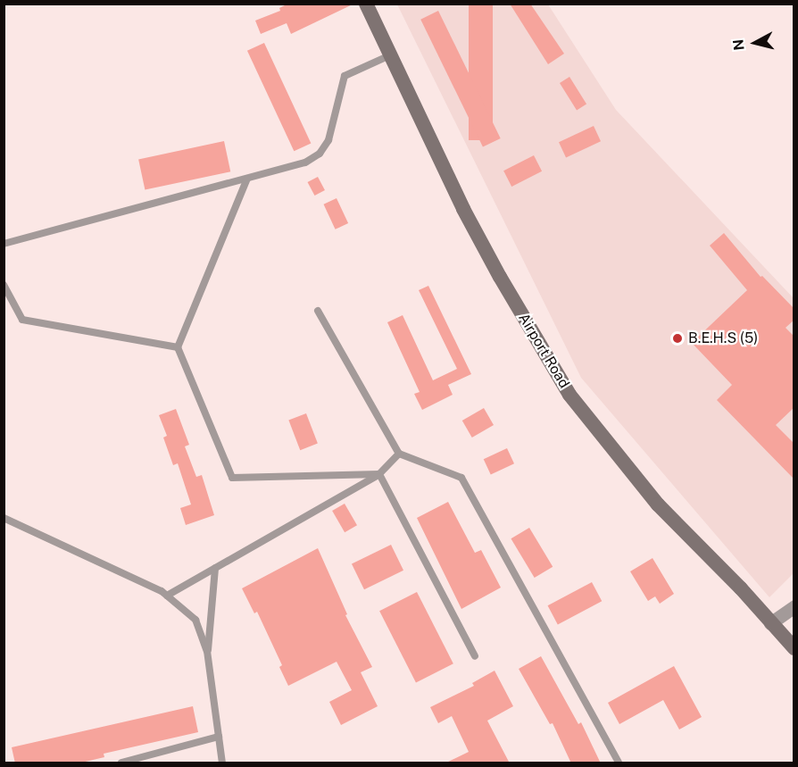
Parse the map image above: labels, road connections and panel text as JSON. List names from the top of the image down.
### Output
{
  "streets": {
    "main road": ["Airport Road"]
  },
  "places": ["B.E.H.S (5)"],
  "north": "left"
}
